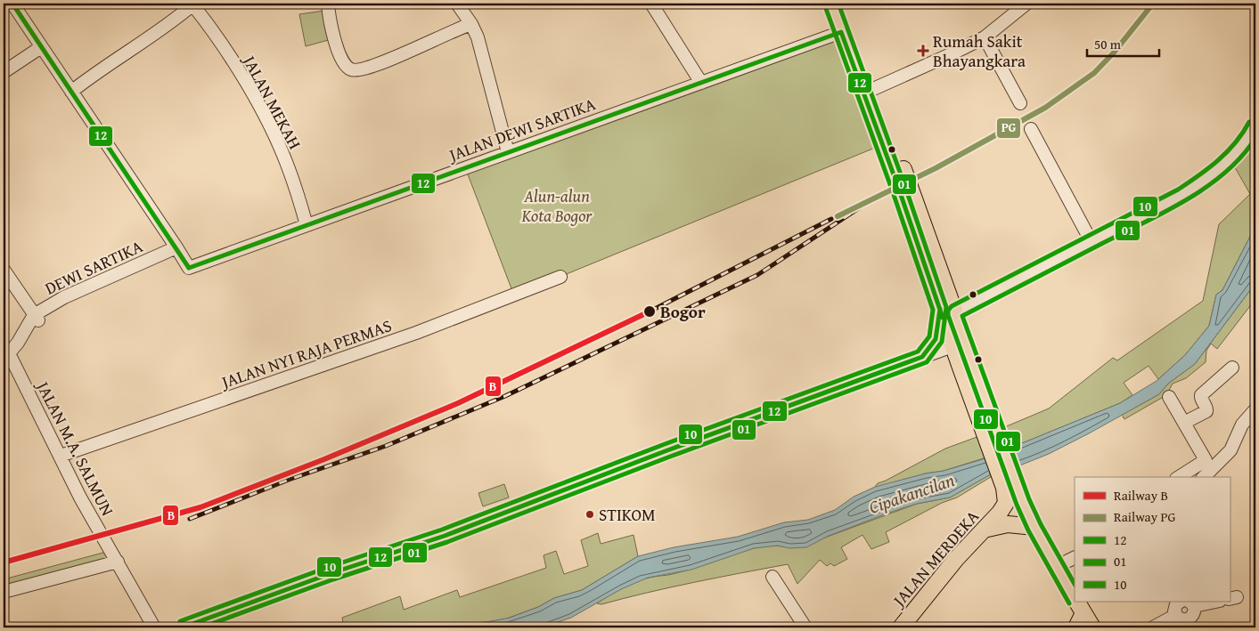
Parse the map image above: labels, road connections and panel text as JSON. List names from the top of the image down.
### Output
{
  "streets": {
    "main road": ["JALAN MERDEKA"],
    "street": [
      "JALAN MEKAH",
      "JALAN DEWI SARTIKA",
      "DEWI SARTIKA",
      "JALAN NYI RAJA PERMAS",
      "JALAN M.A. SALMUN"
    ]
  },
  "crossings": [
    ["JALAN MEKAH", "JALAN DEWI SARTIKA"],
    ["JALAN DEWI SARTIKA", "DEWI SARTIKA"],
    ["JALAN NYI RAJA PERMAS", "JALAN M.A. SALMUN"]
  ],
  "water": ["Cipakancilan"],
  "parks": ["Alun-alun Kota Bogor"],
  "places": {
    "health": ["Rumah Sakit Bhayangkara"],
    "other": ["Bogor", "STIKOM"]
  },
  "lines": [
    "rail line PG",
    "transit line 12",
    "transit line 01",
    "transit line 10",
    "rail line B"
  ],
  "legend": [
    "Railway B",
    "Railway PG",
    "12",
    "01",
    "10"
  ],
  "scale_bar": "50 m"
}
